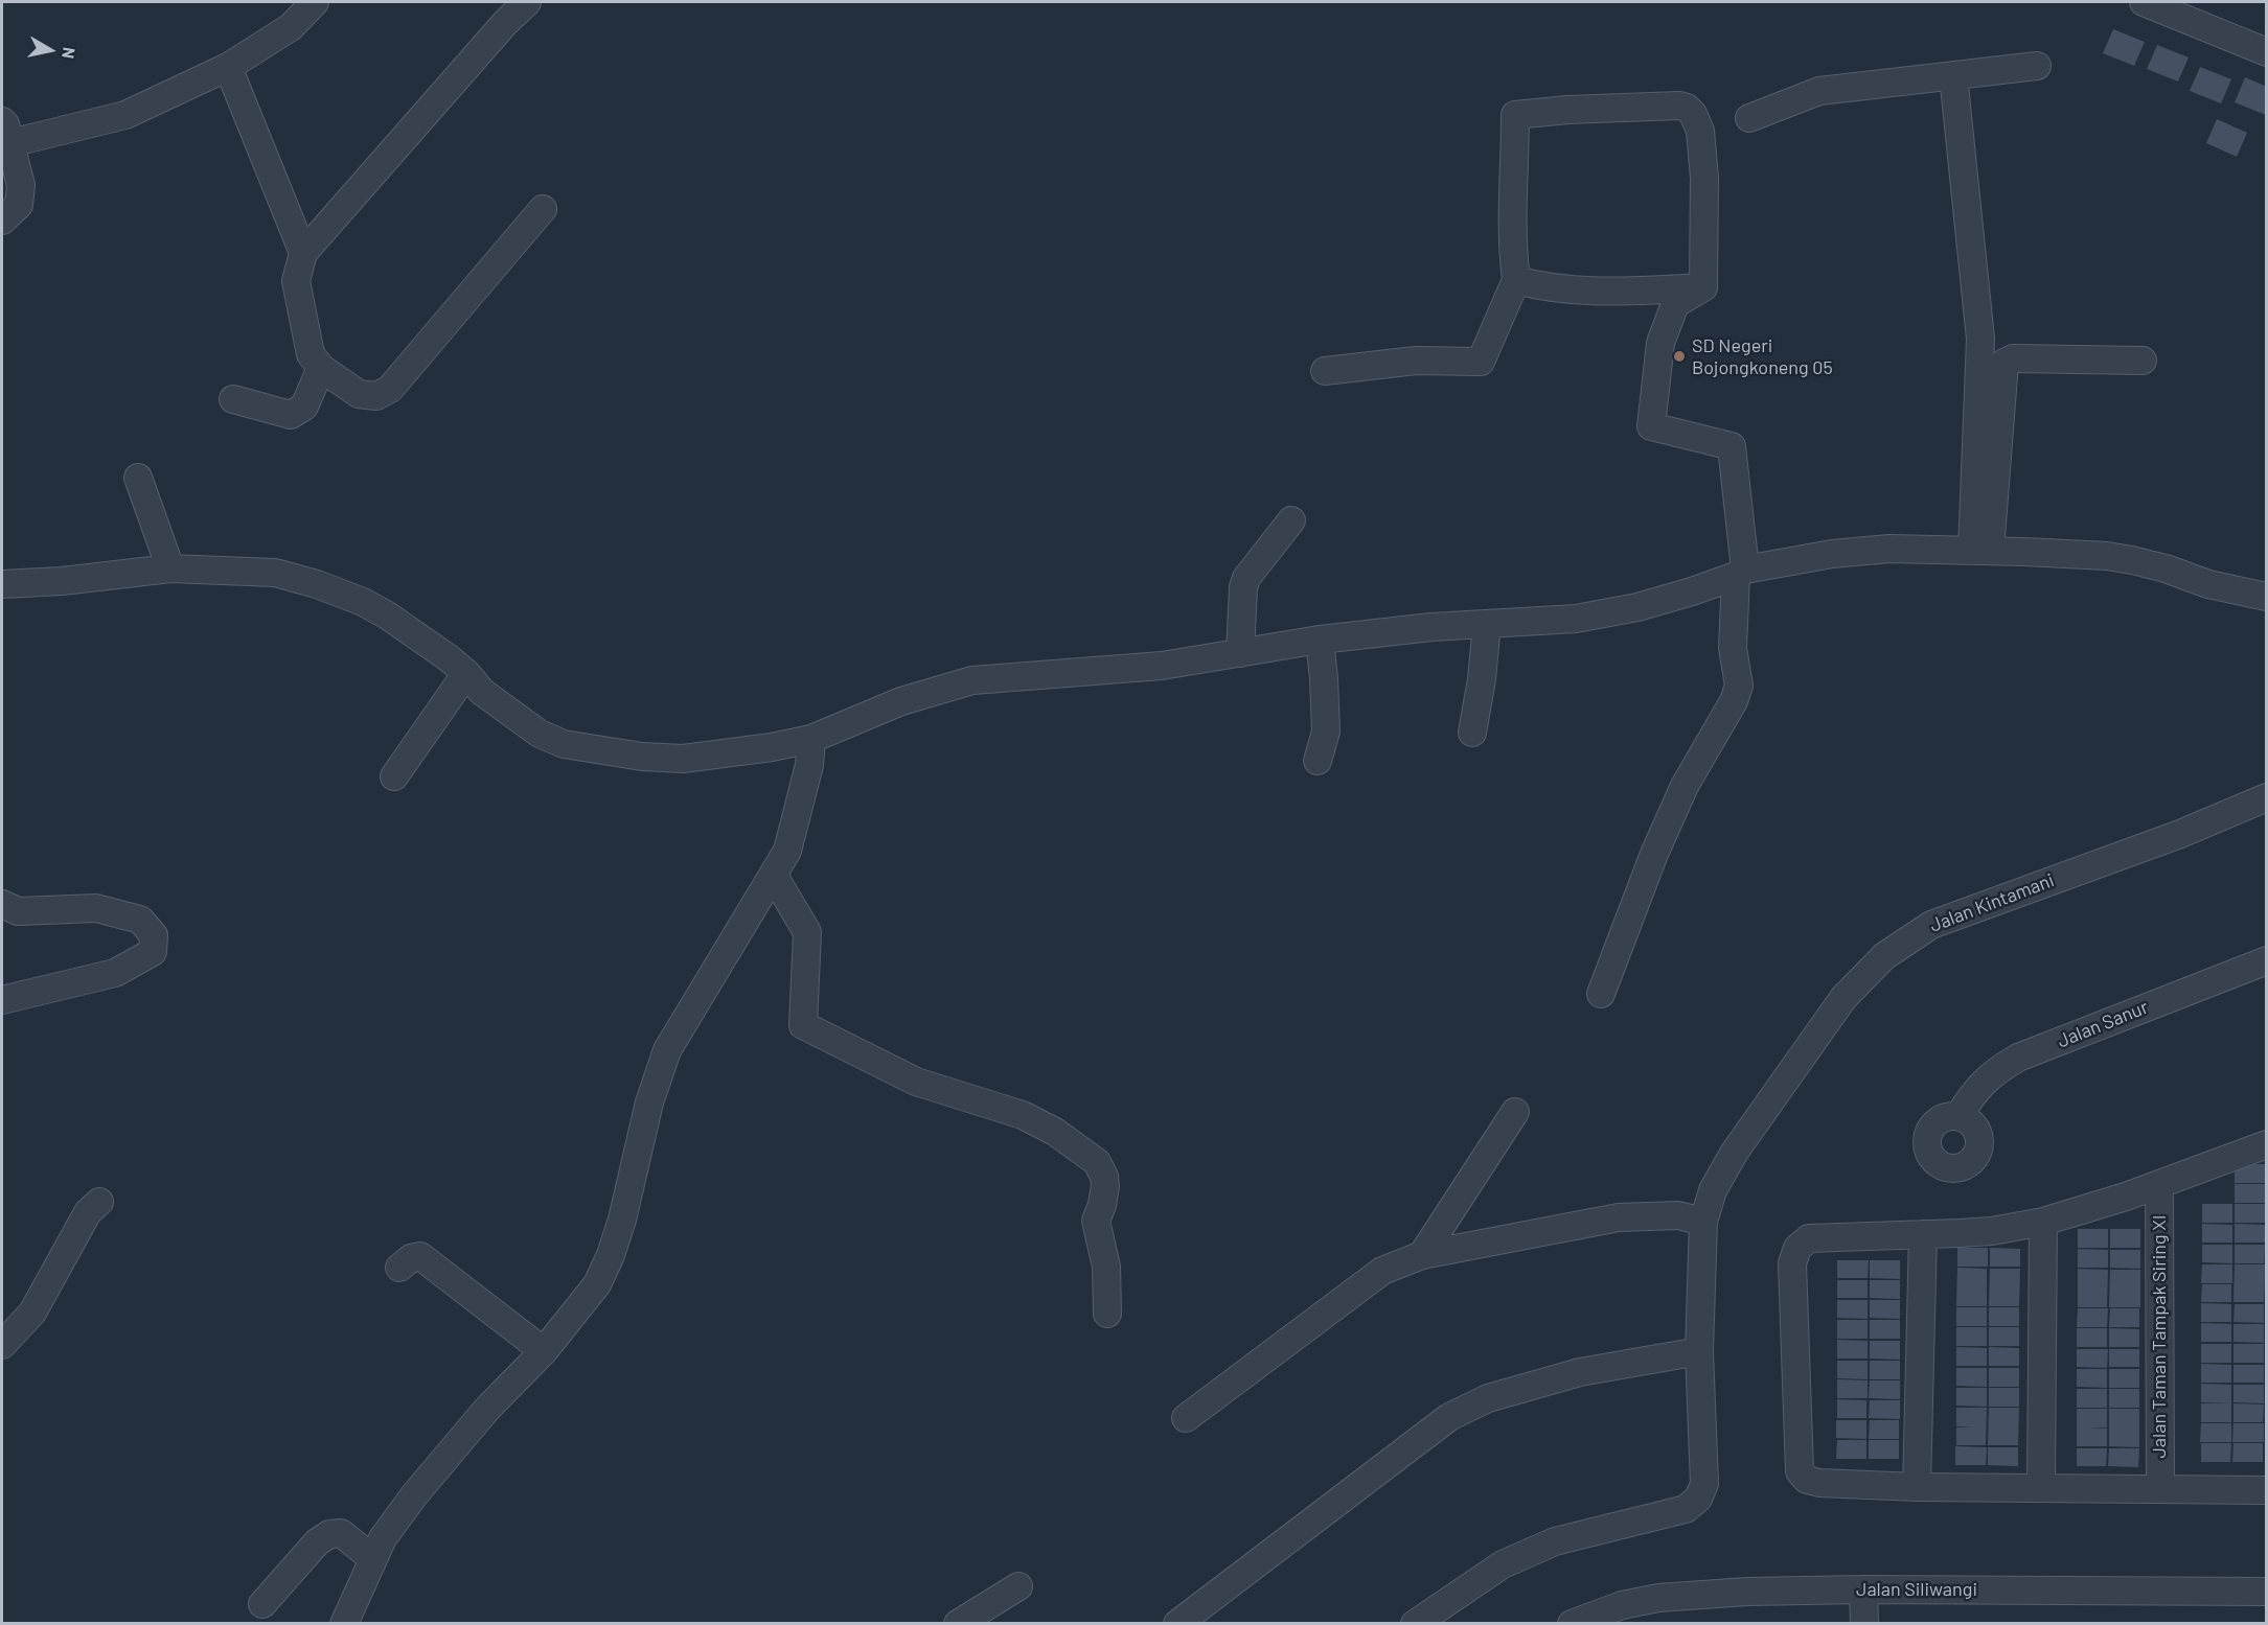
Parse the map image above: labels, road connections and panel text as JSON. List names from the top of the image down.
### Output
{
  "streets": {
    "street": [
      "Jalan Kintamani",
      "Jalan Sanur",
      "Jalan Taman Tampak Siring XI",
      "Jalan Siliwangi"
    ]
  },
  "places": ["SD Negeri Bojongkoneng 05"],
  "north": "right"
}
